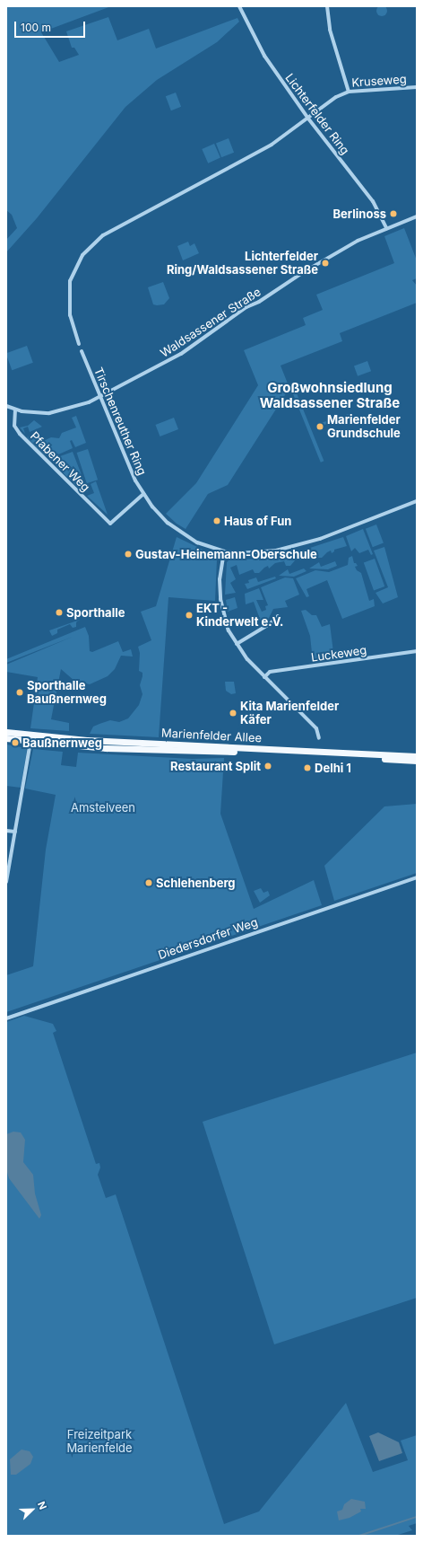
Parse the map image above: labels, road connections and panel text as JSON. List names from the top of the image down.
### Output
{
  "streets": {
    "main road": ["Marienfelder Allee"],
    "street": [
      "Kruseweg",
      "Lichterfelder Ring",
      "Waldsassener Straße",
      "Tirschenreuther Ring",
      "Pfabener Weg",
      "Luckeweg",
      "Diedersdorfer Weg"
    ]
  },
  "crossings": [
    ["Kruseweg", "Lichterfelder Ring"],
    ["Lichterfelder Ring", "Waldsassener Straße"],
    ["Waldsassener Straße", "Tirschenreuther Ring"],
    ["Waldsassener Straße", "Pfabener Weg"],
    ["Tirschenreuther Ring", "Pfabener Weg"]
  ],
  "districts": ["Großwohnsiedlung Waldsassener Straße"],
  "parks": ["Amstelveen", "Freizeitpark Marienfelde"],
  "places": [
    "Berlinoss",
    "Lichterfelder Ring/Waldsassener Straße",
    "Marienfelder Grundschule",
    "Haus of Fun",
    "Gustav-Heinemann-Oberschule",
    "Sporthalle",
    "EKT - Kinderwelt e.V.",
    "Sporthalle Baußnernweg",
    "Kita Marienfelder Käfer",
    "Baußnernweg",
    "Restaurant Split",
    "Delhi 1",
    "Schlehenberg"
  ],
  "scale_bar": "100 m",
  "north": "top right"
}
